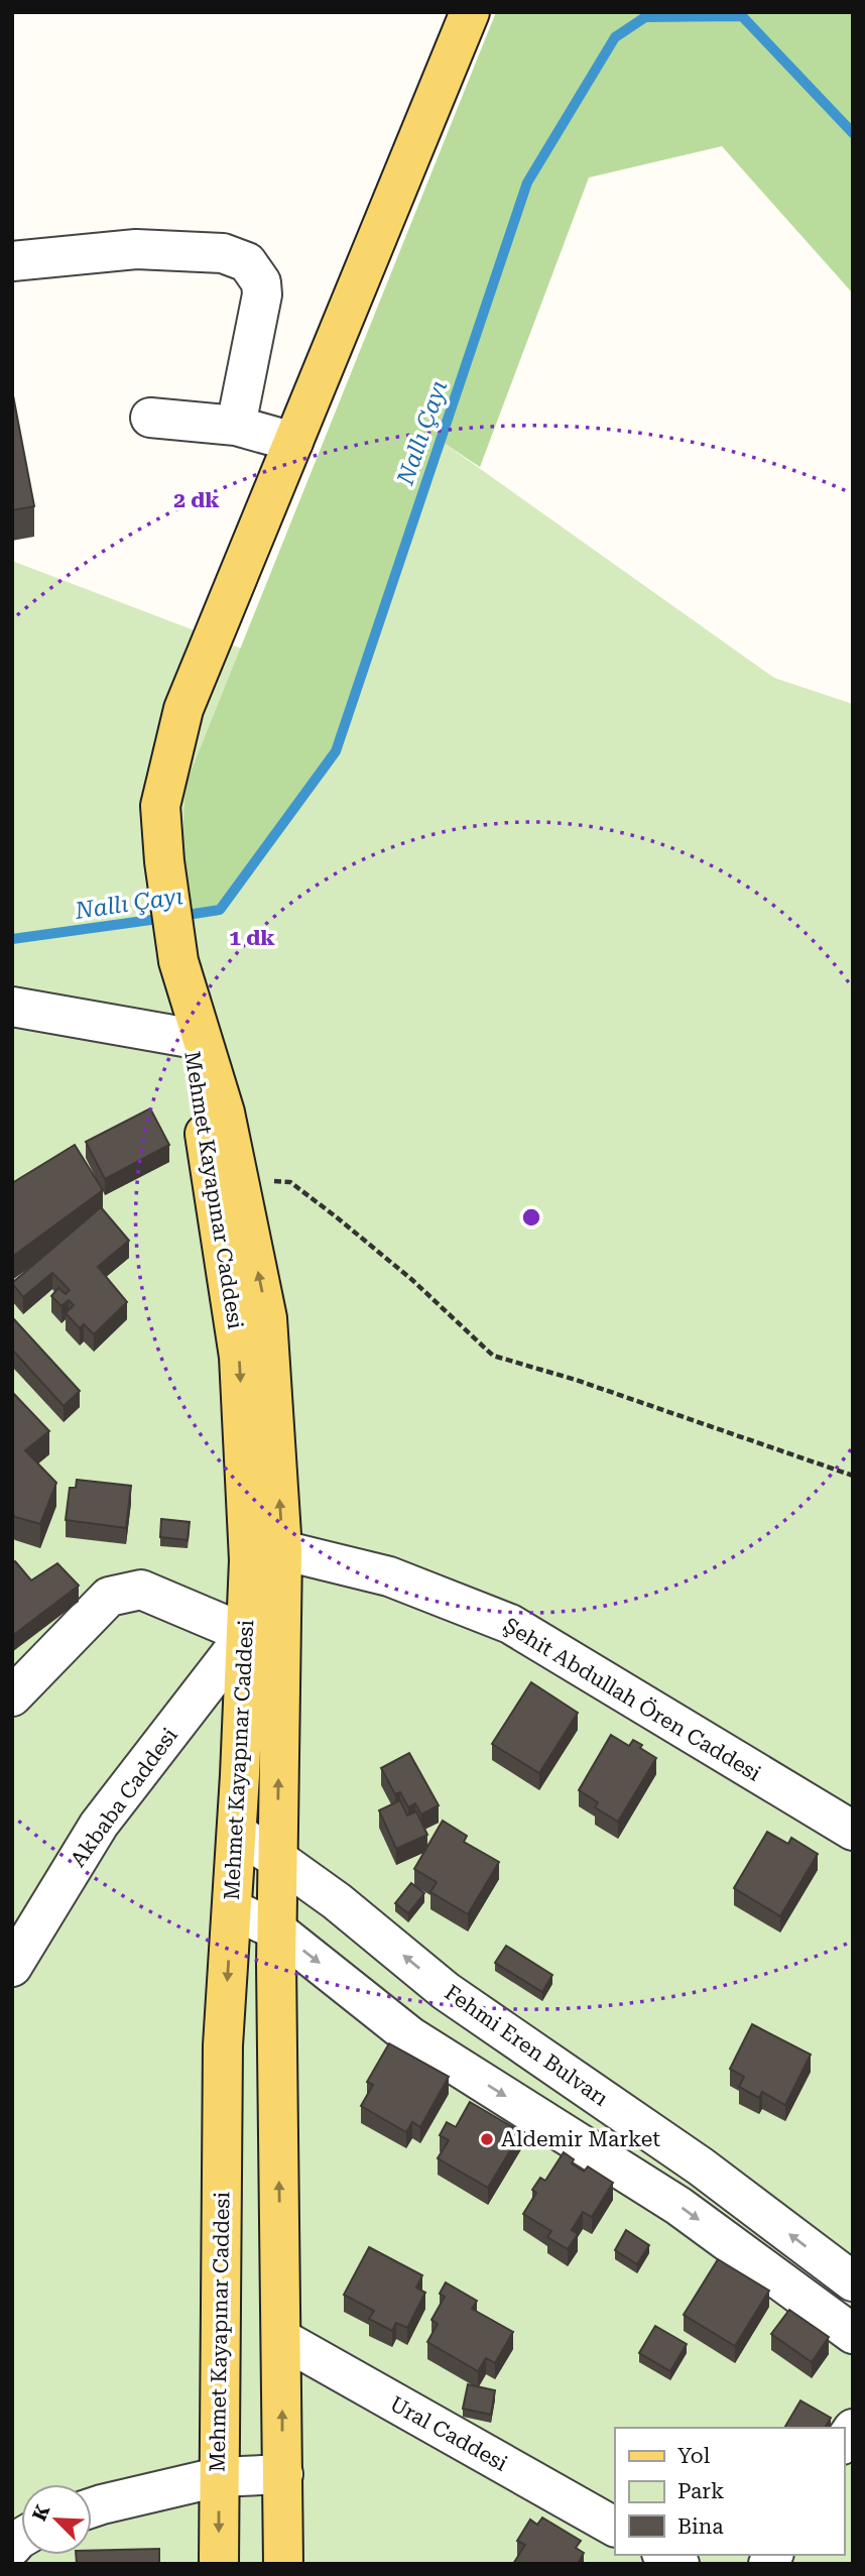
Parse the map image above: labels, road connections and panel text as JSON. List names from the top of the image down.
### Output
{
  "streets": {
    "main road": ["Mehmet Kayapınar Caddesi"],
    "street": [
      "Şehit Abdullah Ören Caddesi",
      "Akbaba Caddesi",
      "Fehmi Eren Bulvarı",
      "Ural Caddesi"
    ]
  },
  "crossings": [
    ["Mehmet Kayapınar Caddesi", "Şehit Abdullah Ören Caddesi"],
    ["Mehmet Kayapınar Caddesi", "Akbaba Caddesi"],
    ["Mehmet Kayapınar Caddesi", "Fehmi Eren Bulvarı"],
    ["Mehmet Kayapınar Caddesi", "Ural Caddesi"]
  ],
  "water": ["Nallı Çayı"],
  "places": ["Aldemir Market"],
  "legend": ["Yol", "Park", "Bina"],
  "north": "top left",
  "rings": ["2 dk", "1 dk"]
}
